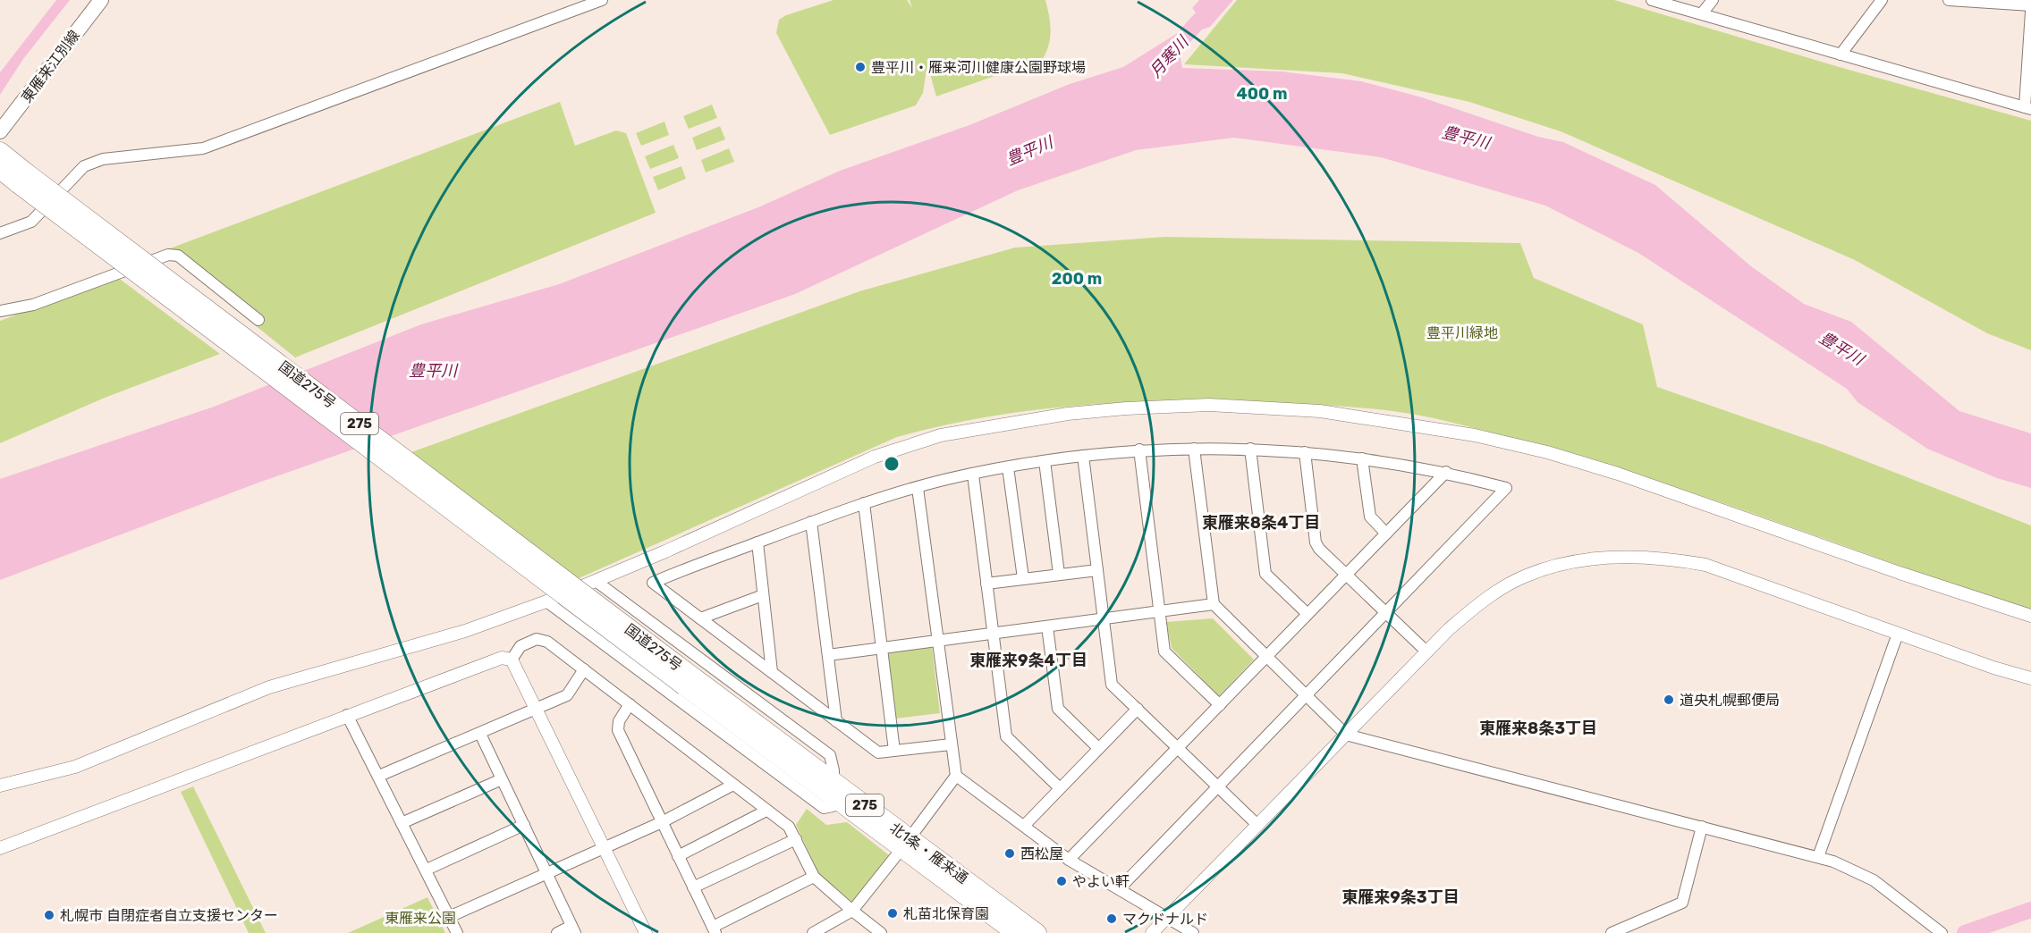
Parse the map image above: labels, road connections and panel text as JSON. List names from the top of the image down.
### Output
{
  "streets": {
    "highway": ["国道275号", "275", "北1条・雁来通"],
    "main road": ["東雁来江別線"]
  },
  "crossings": [
    ["国道275号", "北1条・雁来通"]
  ],
  "districts": [
    "東雁来8条4丁目",
    "東雁来9条4丁目",
    "東雁来8条3丁目",
    "東雁来9条3丁目"
  ],
  "water": ["月寒川", "豊平川"],
  "parks": ["豊平川緑地", "東雁来公園"],
  "places": [
    "豊平川・雁来河川健康公園野球場",
    "道央札幌郵便局",
    "西松屋",
    "やよい軒",
    "札苗北保育園",
    "札幌市 自閉症者自立支援センター",
    "マクドナルド"
  ],
  "rings": ["400 m", "200 m"]
}
